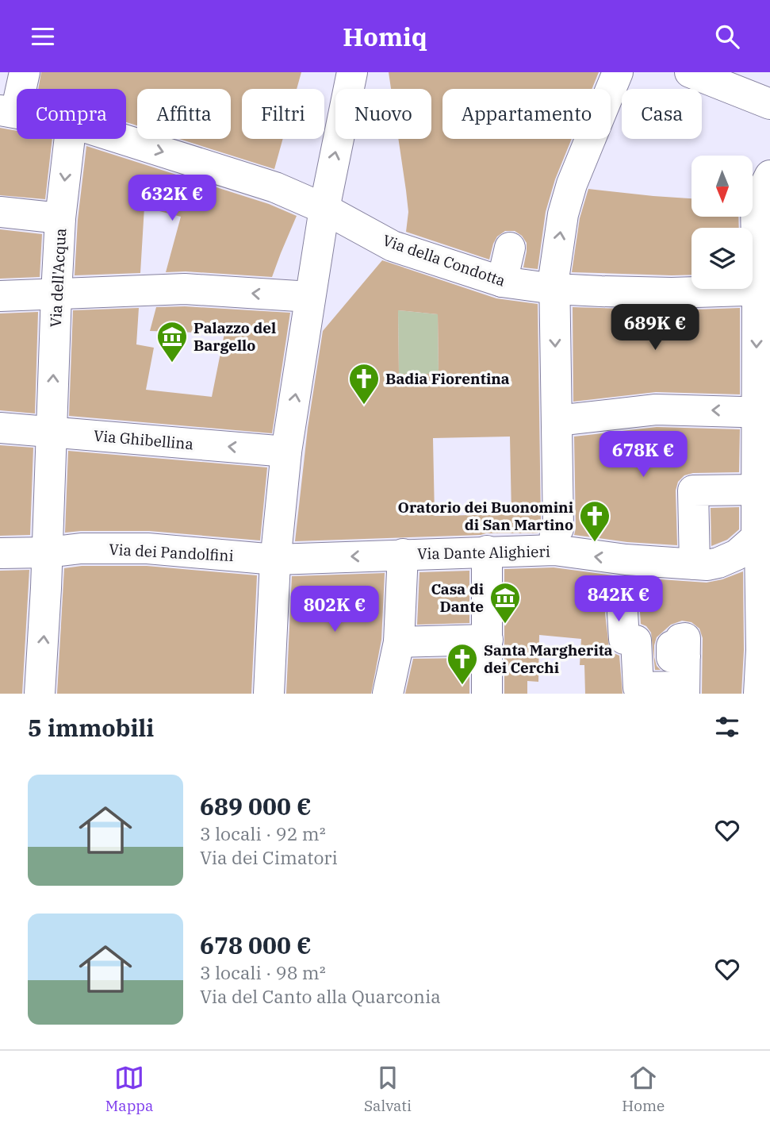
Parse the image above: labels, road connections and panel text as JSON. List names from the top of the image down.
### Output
{
  "streets": {
    "street": [
      "Via della Condotta",
      "Via dell'Acqua",
      "Via Ghibellina",
      "Via dei Pandolfini",
      "Via Dante Alighieri"
    ]
  },
  "crossings": [
    ["Via dell'Acqua", "Via Ghibellina"],
    ["Via dell'Acqua", "Via dei Pandolfini"],
    ["Via dei Pandolfini", "Via Dante Alighieri"]
  ],
  "places": {
    "museum": ["Palazzo del Bargello", "Casa di Dante"],
    "church": ["Badia Fiorentina", "Oratorio dei Buonomini di San Martino", "Santa Margherita dei Cerchi"]
  },
  "north": "bottom",
  "page": {
    "header": "Homiq",
    "chip": [
      "Compra",
      "Affitta",
      "Filtri",
      "Nuovo",
      "Appartamento",
      "Casa"
    ],
    "price": [
      "632K €",
      "689K €",
      "678K €",
      "842K €",
      "802K €"
    ],
    "heading": "5 immobili",
    "list": [
      {
        "name": "689 000 €",
        "note": "3 locali · 92 m² · Via dei Cimatori"
      },
      {
        "name": "678 000 €",
        "note": "3 locali · 98 m² · Via del Canto alla Quarconia"
      }
    ],
    "tabs": ["Mappa", "Salvati", "Home"]
  }
}
